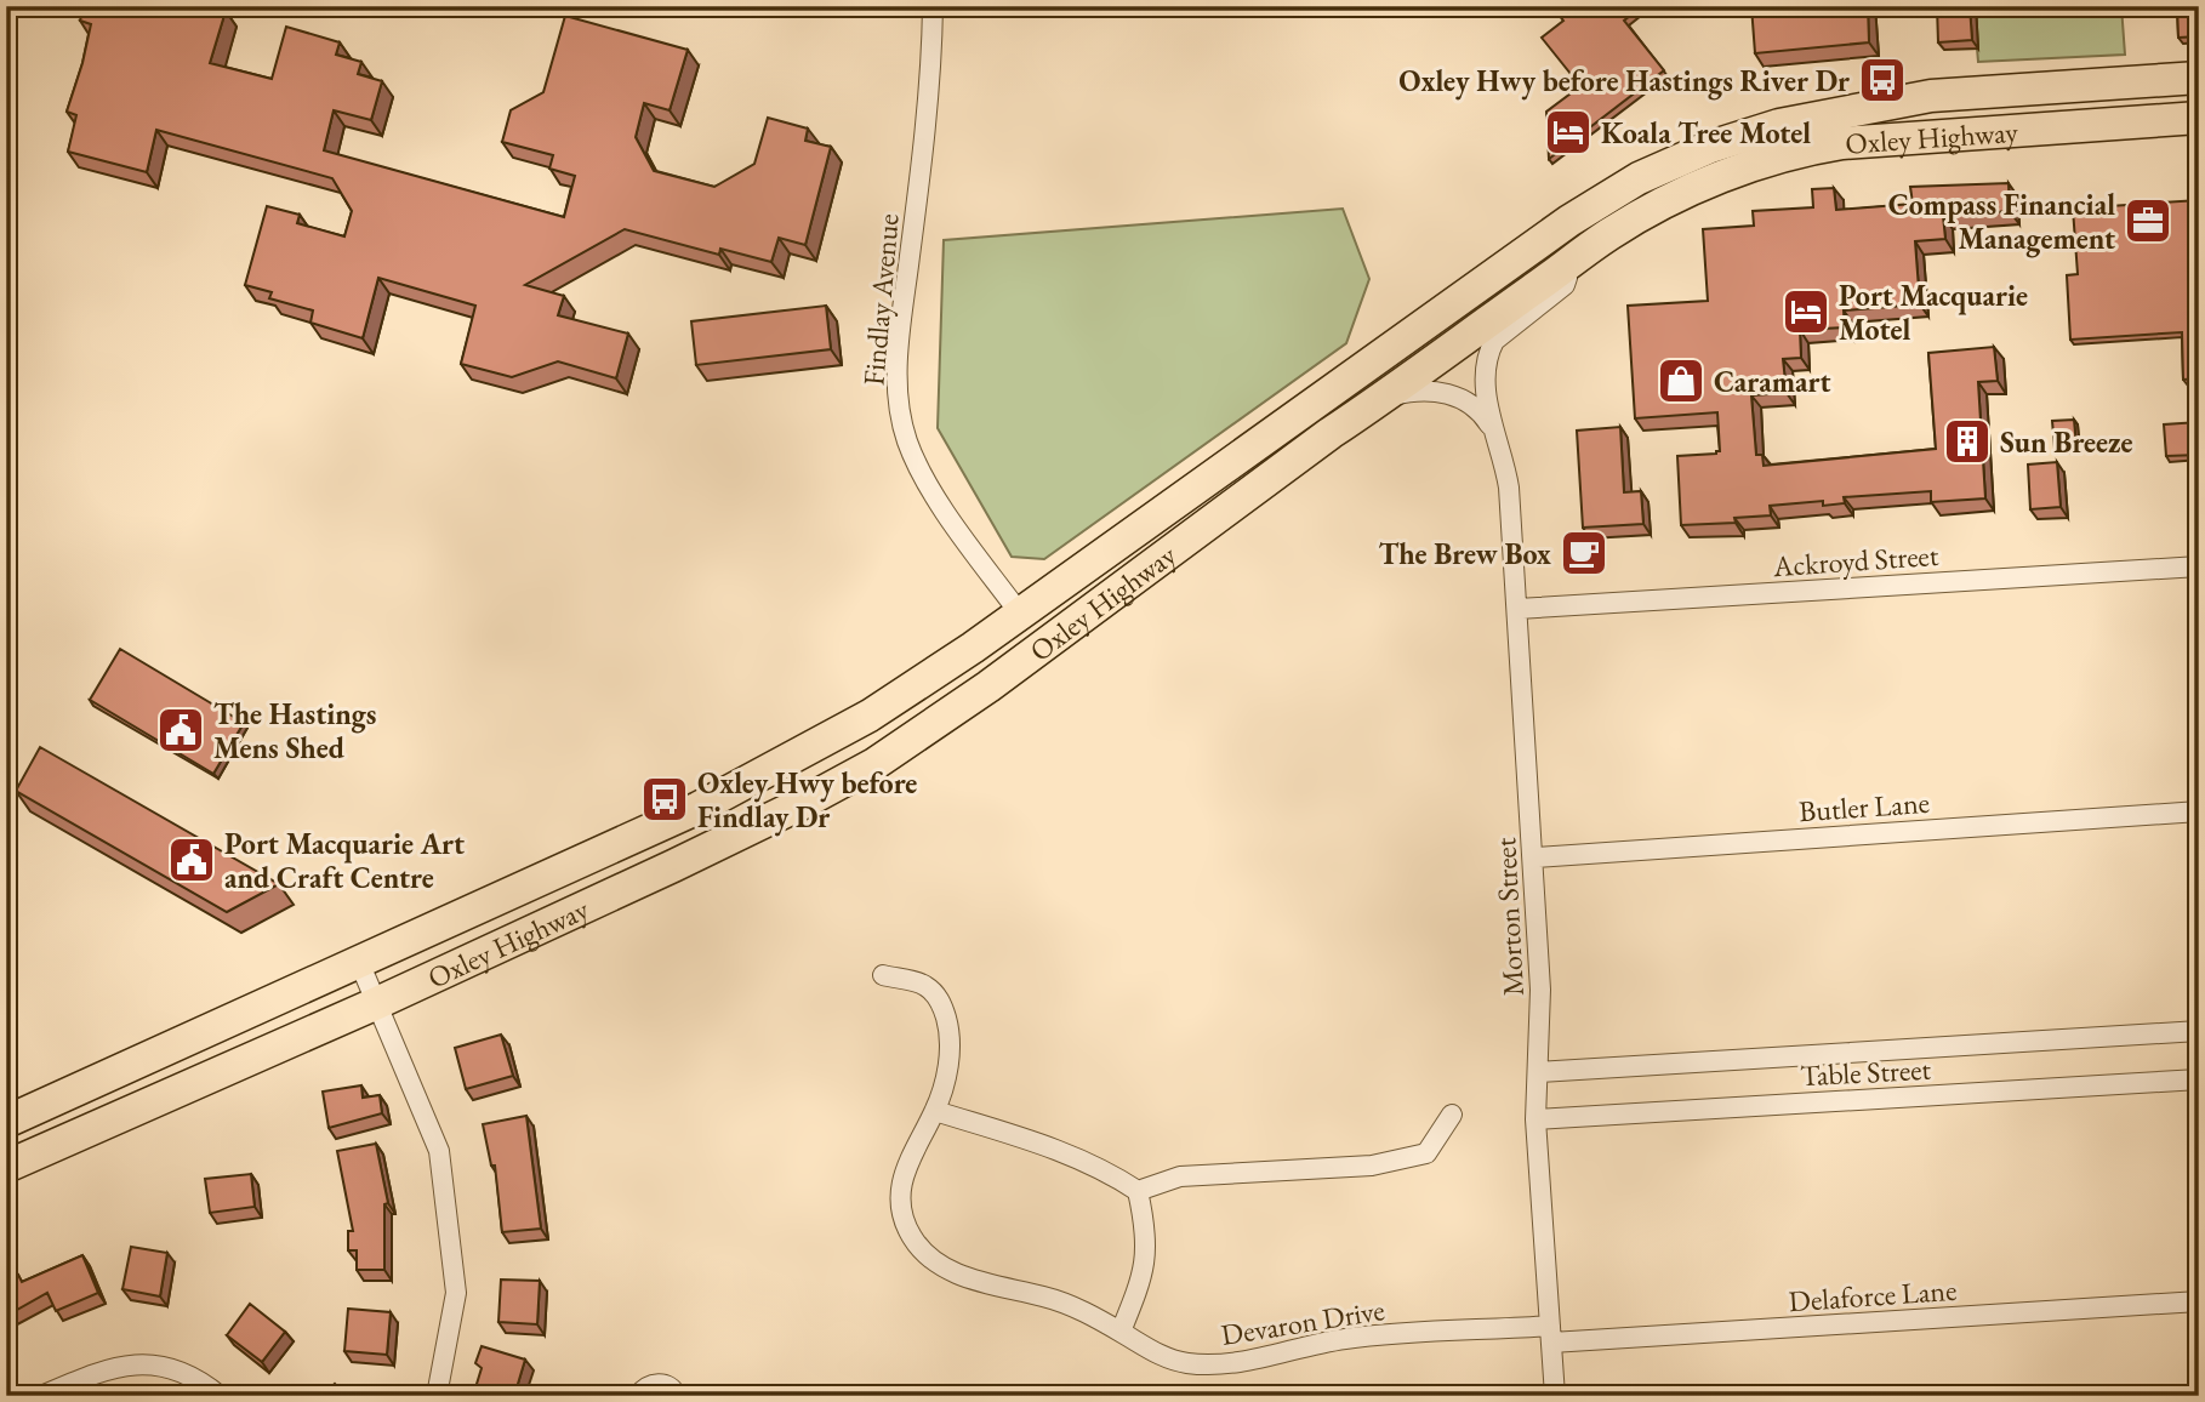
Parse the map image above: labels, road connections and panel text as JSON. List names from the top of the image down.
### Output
{
  "streets": {
    "main road": ["Oxley Highway"],
    "street": [
      "Findlay Avenue",
      "Ackroyd Street",
      "Butler Lane",
      "Morton Street",
      "Table Street",
      "Delaforce Lane",
      "Devaron Drive"
    ]
  },
  "crossings": [
    ["Oxley Highway", "Findlay Avenue"],
    ["Oxley Highway", "Morton Street"],
    ["Ackroyd Street", "Morton Street"],
    ["Butler Lane", "Morton Street"],
    ["Morton Street", "Table Street"],
    ["Morton Street", "Delaforce Lane"],
    ["Morton Street", "Devaron Drive"],
    ["Delaforce Lane", "Devaron Drive"]
  ],
  "places": {
    "bus stop": ["Oxley Hwy before Hastings River Dr", "Oxley Hwy before Findlay Dr"],
    "hotel": ["Koala Tree Motel", "Port Macquarie Motel"],
    "office": ["Compass Financial Management"],
    "shop": ["Caramart"],
    "building": ["Sun Breeze"],
    "cafe": ["The Brew Box"],
    "public building": ["The Hastings Mens Shed", "Port Macquarie Art and Craft Centre"]
  }
}
